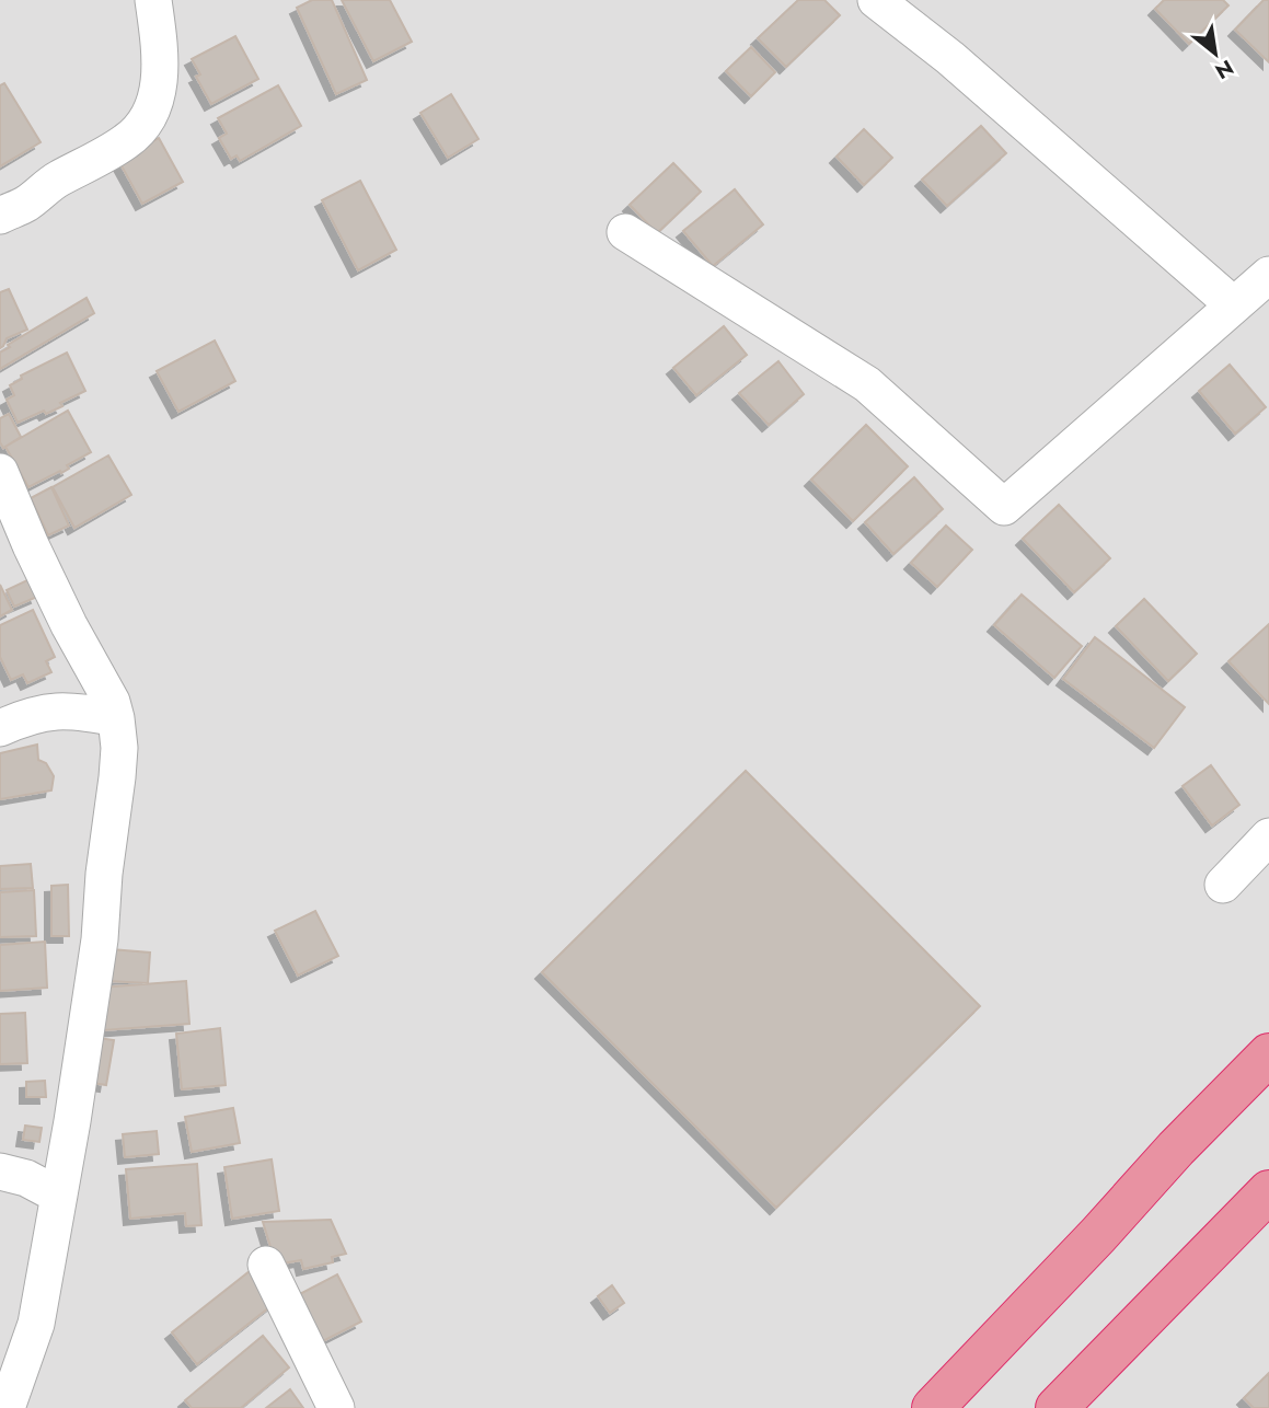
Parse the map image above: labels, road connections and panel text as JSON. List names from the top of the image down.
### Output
{
  "north": "bottom right"
}
